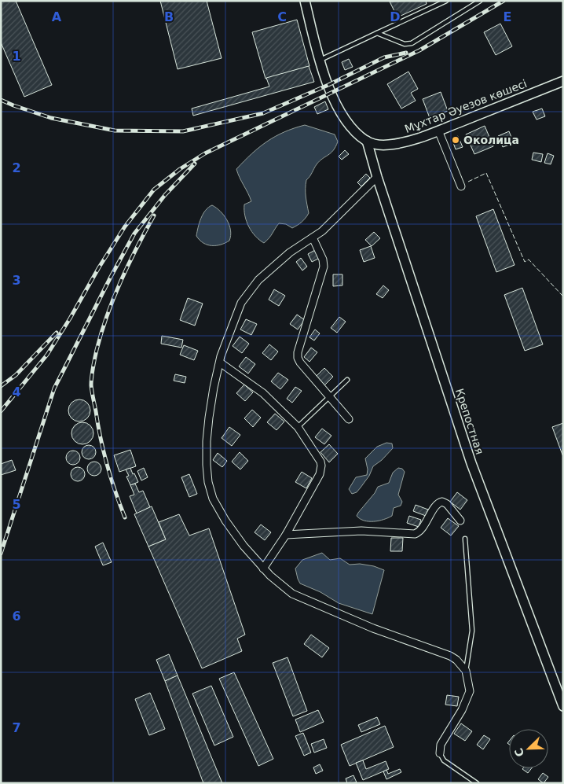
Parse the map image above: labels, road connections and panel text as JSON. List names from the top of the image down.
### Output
{
  "streets": {
    "street": ["Мұхтар Әуезов көшесі", "Крепостная"]
  },
  "crossings": [
    ["Мұхтар Әуезов көшесі", "Крепостная"]
  ],
  "places": ["Околица"],
  "north": "bottom left",
  "grid": {
    "columns": [
      "A",
      "B",
      "C",
      "D",
      "E"
    ],
    "rows": [
      "1",
      "2",
      "3",
      "4",
      "5",
      "6",
      "7"
    ]
  }
}
